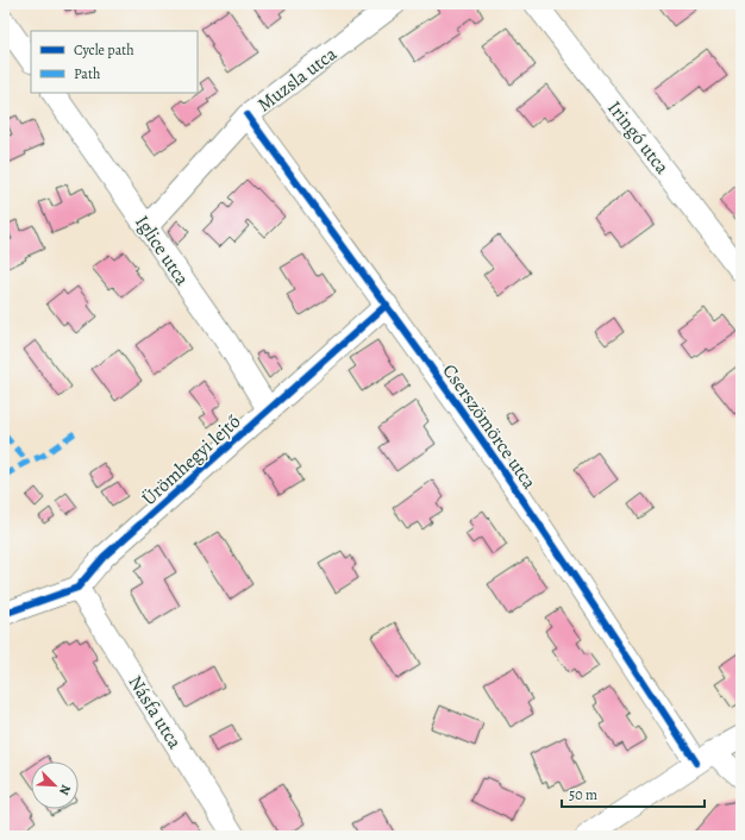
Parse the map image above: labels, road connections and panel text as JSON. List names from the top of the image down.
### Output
{
  "streets": {
    "street": [
      "Muzsla utca",
      "Iringó utca",
      "Iglice utca",
      "Cserszömörce utca",
      "Ürömhegyi lejtő",
      "Násfa utca"
    ]
  },
  "crossings": [
    ["Muzsla utca", "Iglice utca"],
    ["Muzsla utca", "Cserszömörce utca"],
    ["Iglice utca", "Ürömhegyi lejtő"],
    ["Cserszömörce utca", "Ürömhegyi lejtő"],
    ["Ürömhegyi lejtő", "Násfa utca"]
  ],
  "legend": ["Cycle path", "Path"],
  "scale_bar": "50 m",
  "north": "bottom right"
}
